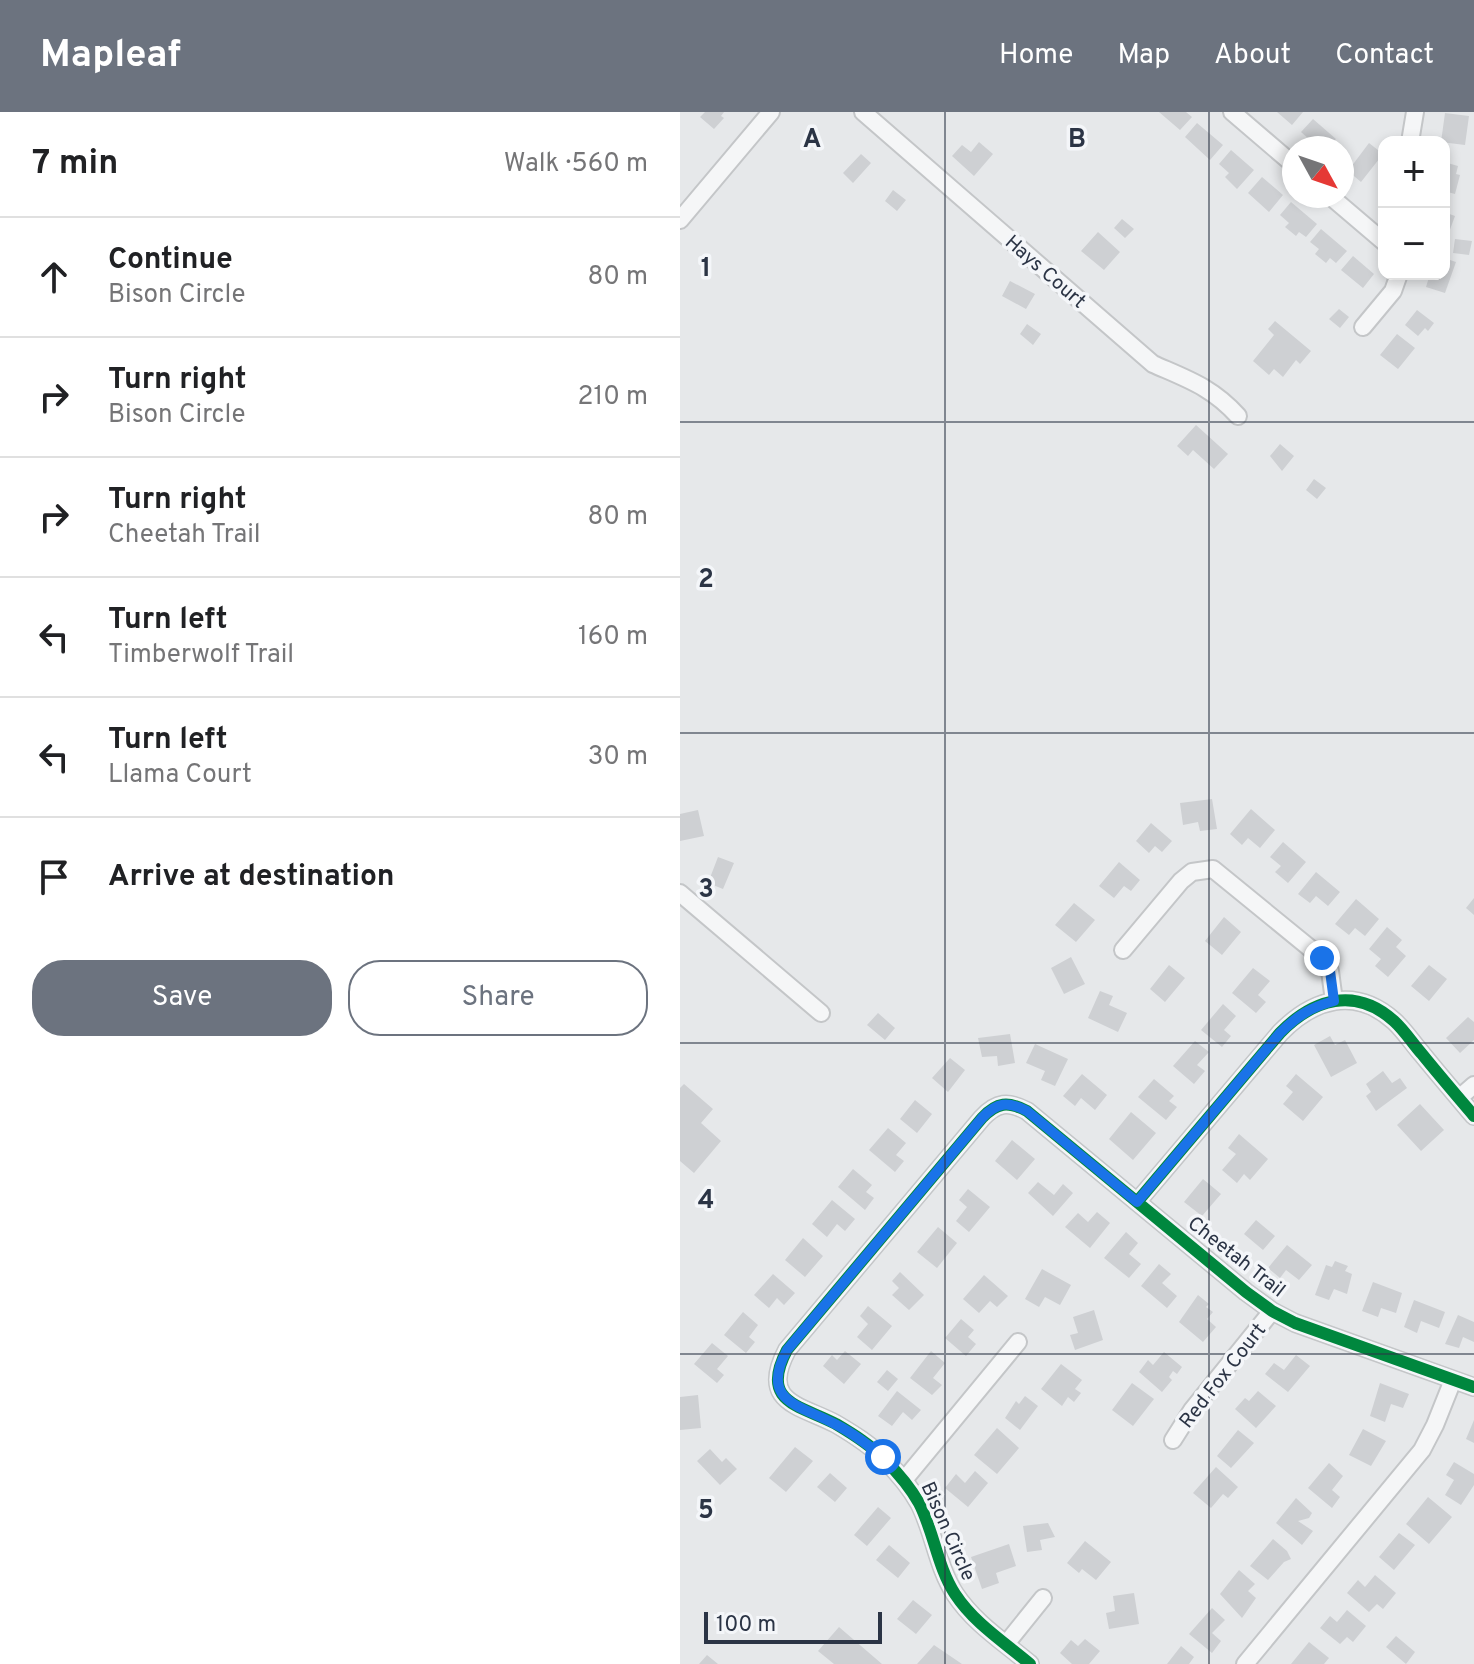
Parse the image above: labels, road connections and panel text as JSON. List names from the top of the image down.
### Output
{
  "streets": {
    "street": [
      "Hays Court",
      "Cheetah Trail",
      "Red Fox Court",
      "Bison Circle"
    ]
  },
  "crossings": [
    ["Cheetah Trail", "Red Fox Court"],
    ["Cheetah Trail", "Bison Circle"]
  ],
  "scale_bar": "100 m",
  "north": "bottom right",
  "page": {
    "header": "Mapleaf",
    "nav": [
      "Home",
      "Map",
      "About",
      "Contact"
    ],
    "heading": ["7 min", "Walk · 560 m"],
    "map_buttons": ["+", "−"],
    "list": [
      ["Continue", "Bison Circle", "80 m"],
      ["Turn right", "Bison Circle", "210 m"],
      ["Turn right", "Cheetah Trail", "80 m"],
      ["Turn left", "Timberwolf Trail", "160 m"],
      ["Turn left", "Llama Court", "30 m"],
      "Arrive at destination"
    ],
    "buttons": ["Save", "Share"],
    "scale": "100 m"
  },
  "grid": {
    "columns": ["A", "B"],
    "rows": [
      "1",
      "2",
      "3",
      "4",
      "5"
    ]
  }
}
